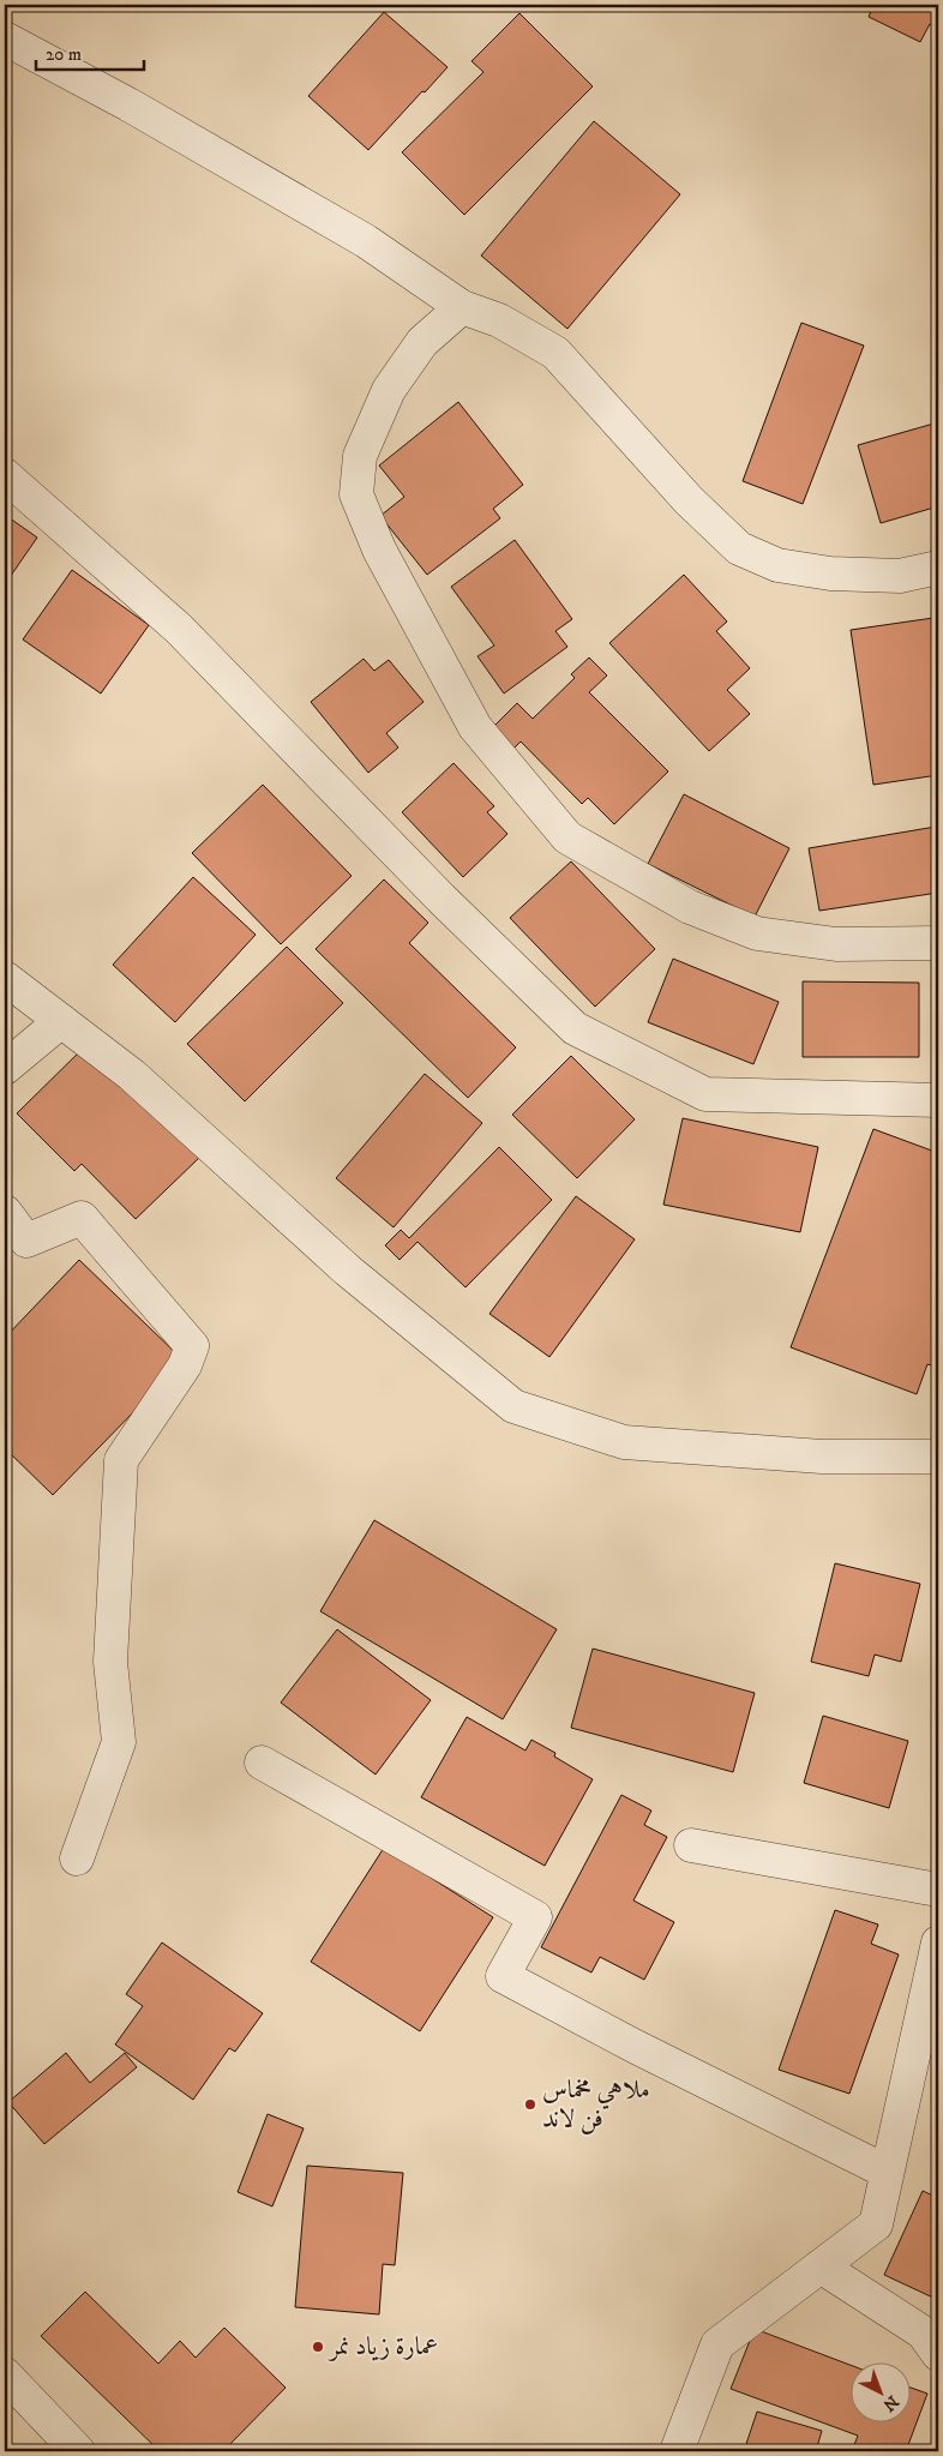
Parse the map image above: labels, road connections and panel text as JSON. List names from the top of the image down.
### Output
{
  "places": ["ملاهي مخماس فن لاند", "عمارة زياد نمر"],
  "scale_bar": "20 m",
  "north": "bottom right"
}
